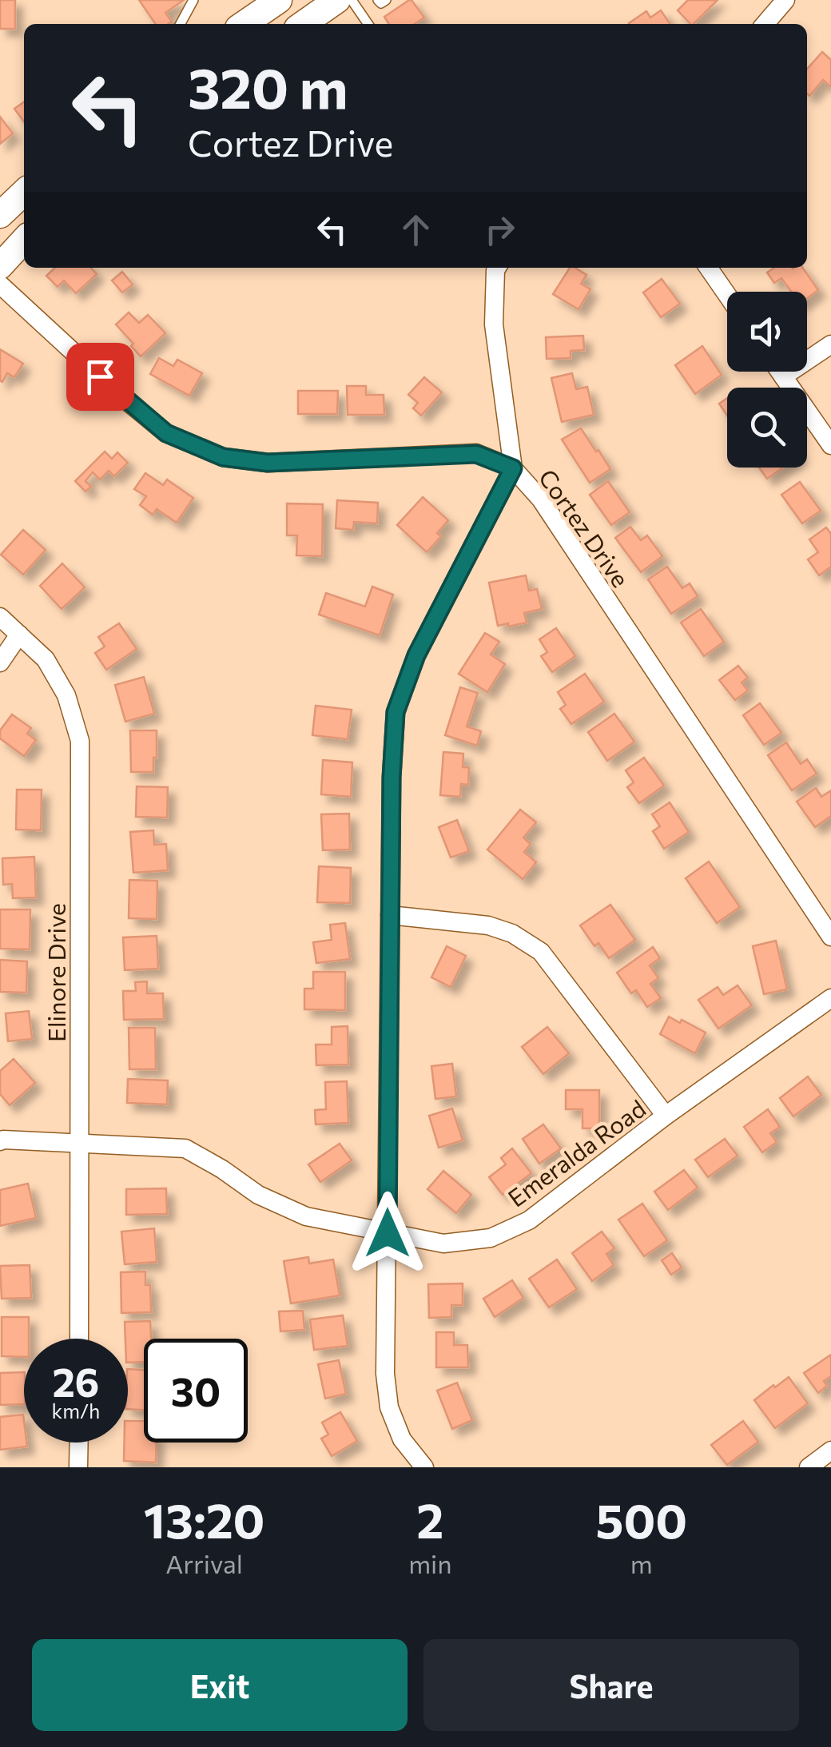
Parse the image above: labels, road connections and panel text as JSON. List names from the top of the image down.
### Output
{
  "streets": {
    "street": ["Cortez Drive", "Elinore Drive", "Emeralda Road"]
  },
  "crossings": [
    ["Elinore Drive", "Emeralda Road"]
  ],
  "page": {
    "turn": ["320 m", "Cortez Drive"],
    "speed": "26 km/h",
    "limit": "30",
    "eta": [
      "13:20",
      "Arrival",
      "2",
      "min",
      "500",
      "m"
    ],
    "buttons": ["Exit", "Share"]
  }
}
